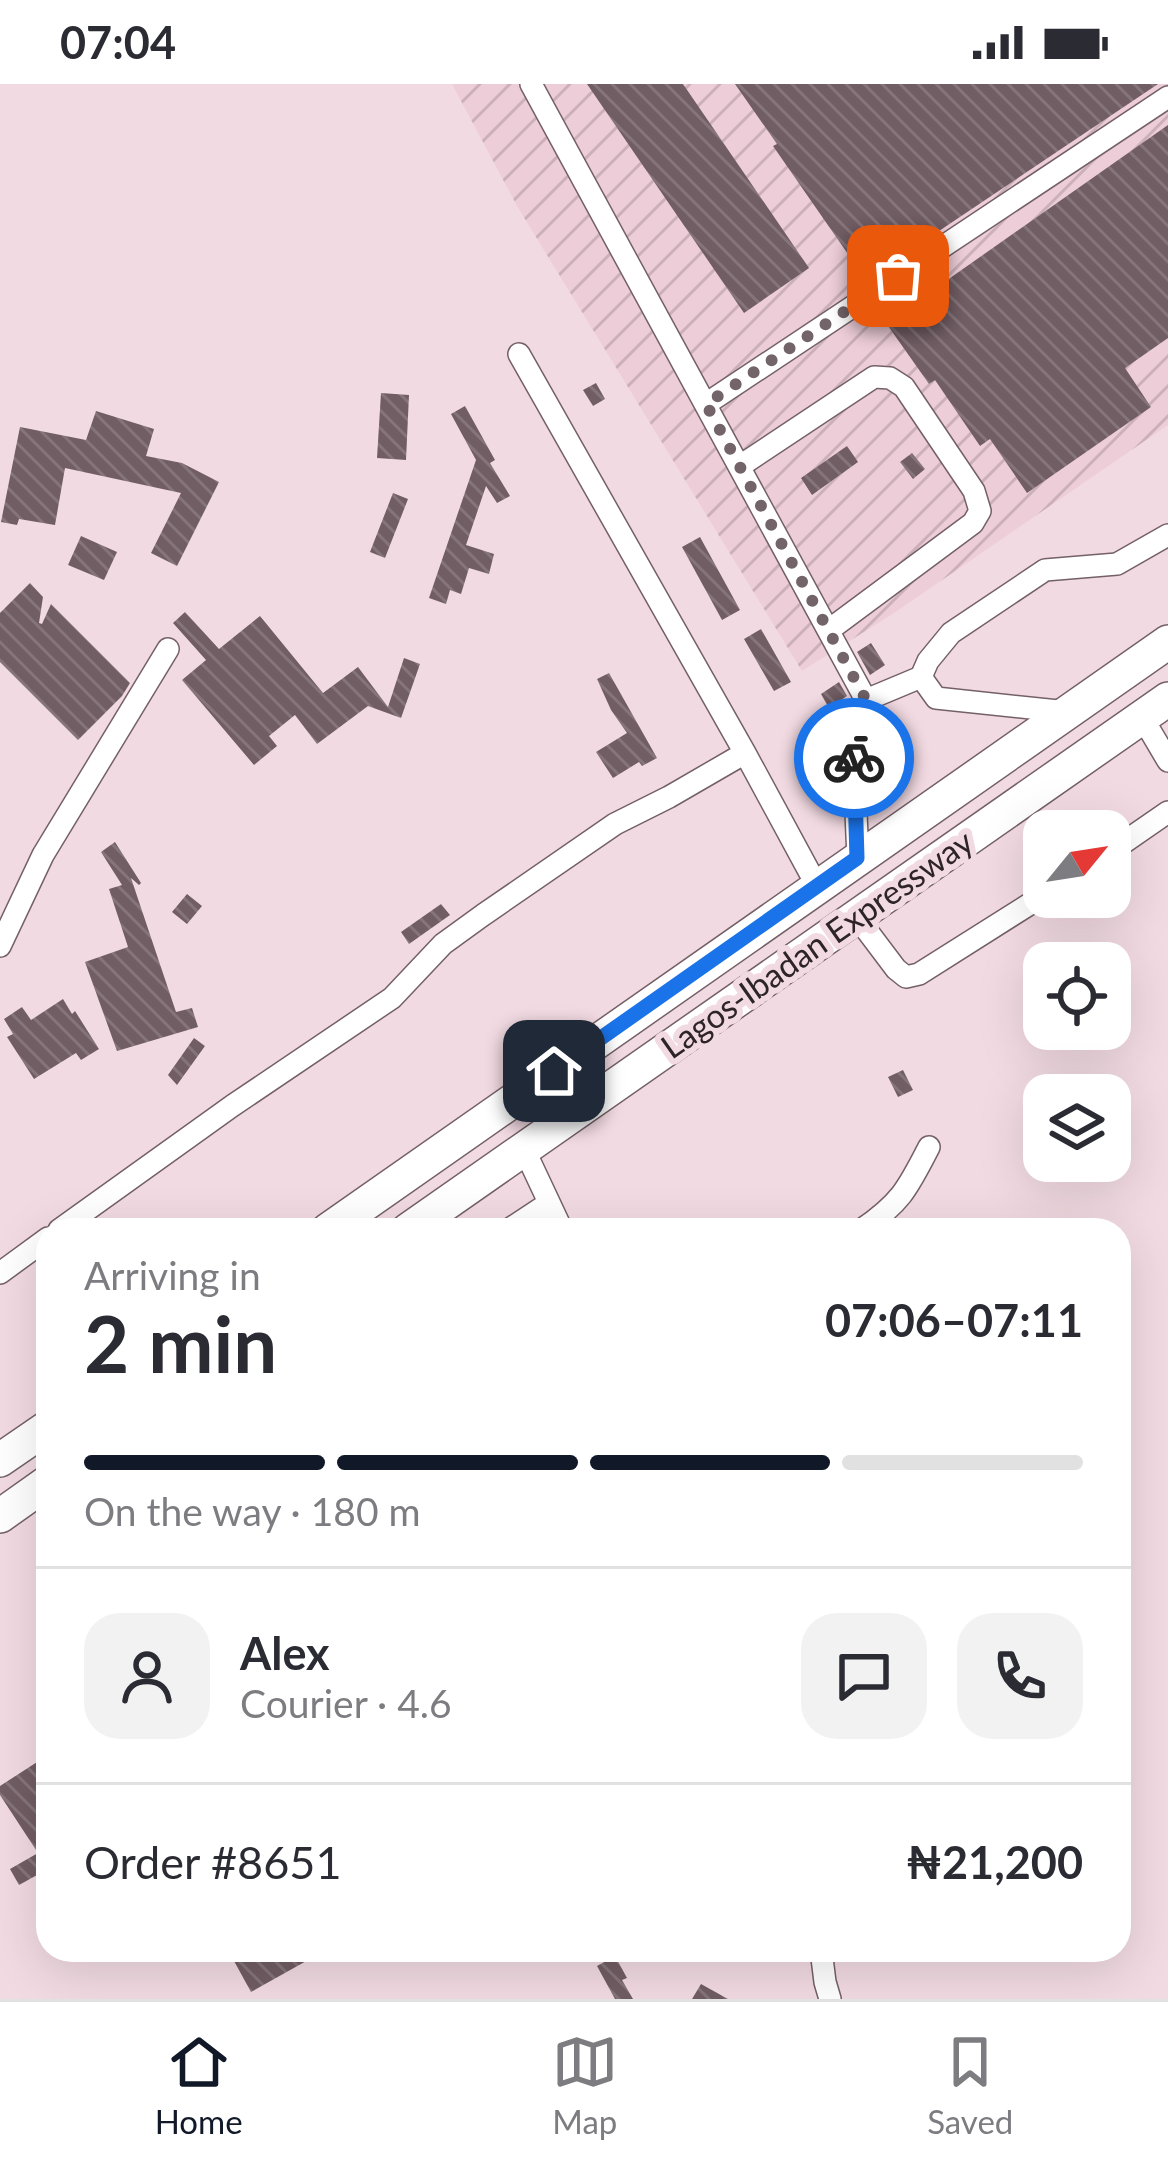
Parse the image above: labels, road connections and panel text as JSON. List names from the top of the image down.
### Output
{
  "streets": {
    "highway": ["Lagos-Ibadan Expressway"]
  },
  "north": "top right",
  "page": {
    "status": "07:04",
    "heading": ["2 min", "Arriving in", "07:06–07:11"],
    "panel": [
      "Alex",
      "Courier · 4.6",
      "Order #8651",
      "₦21,200"
    ],
    "bar": "On the way · 180 m",
    "tabs": ["Home", "Map", "Saved"]
  }
}
